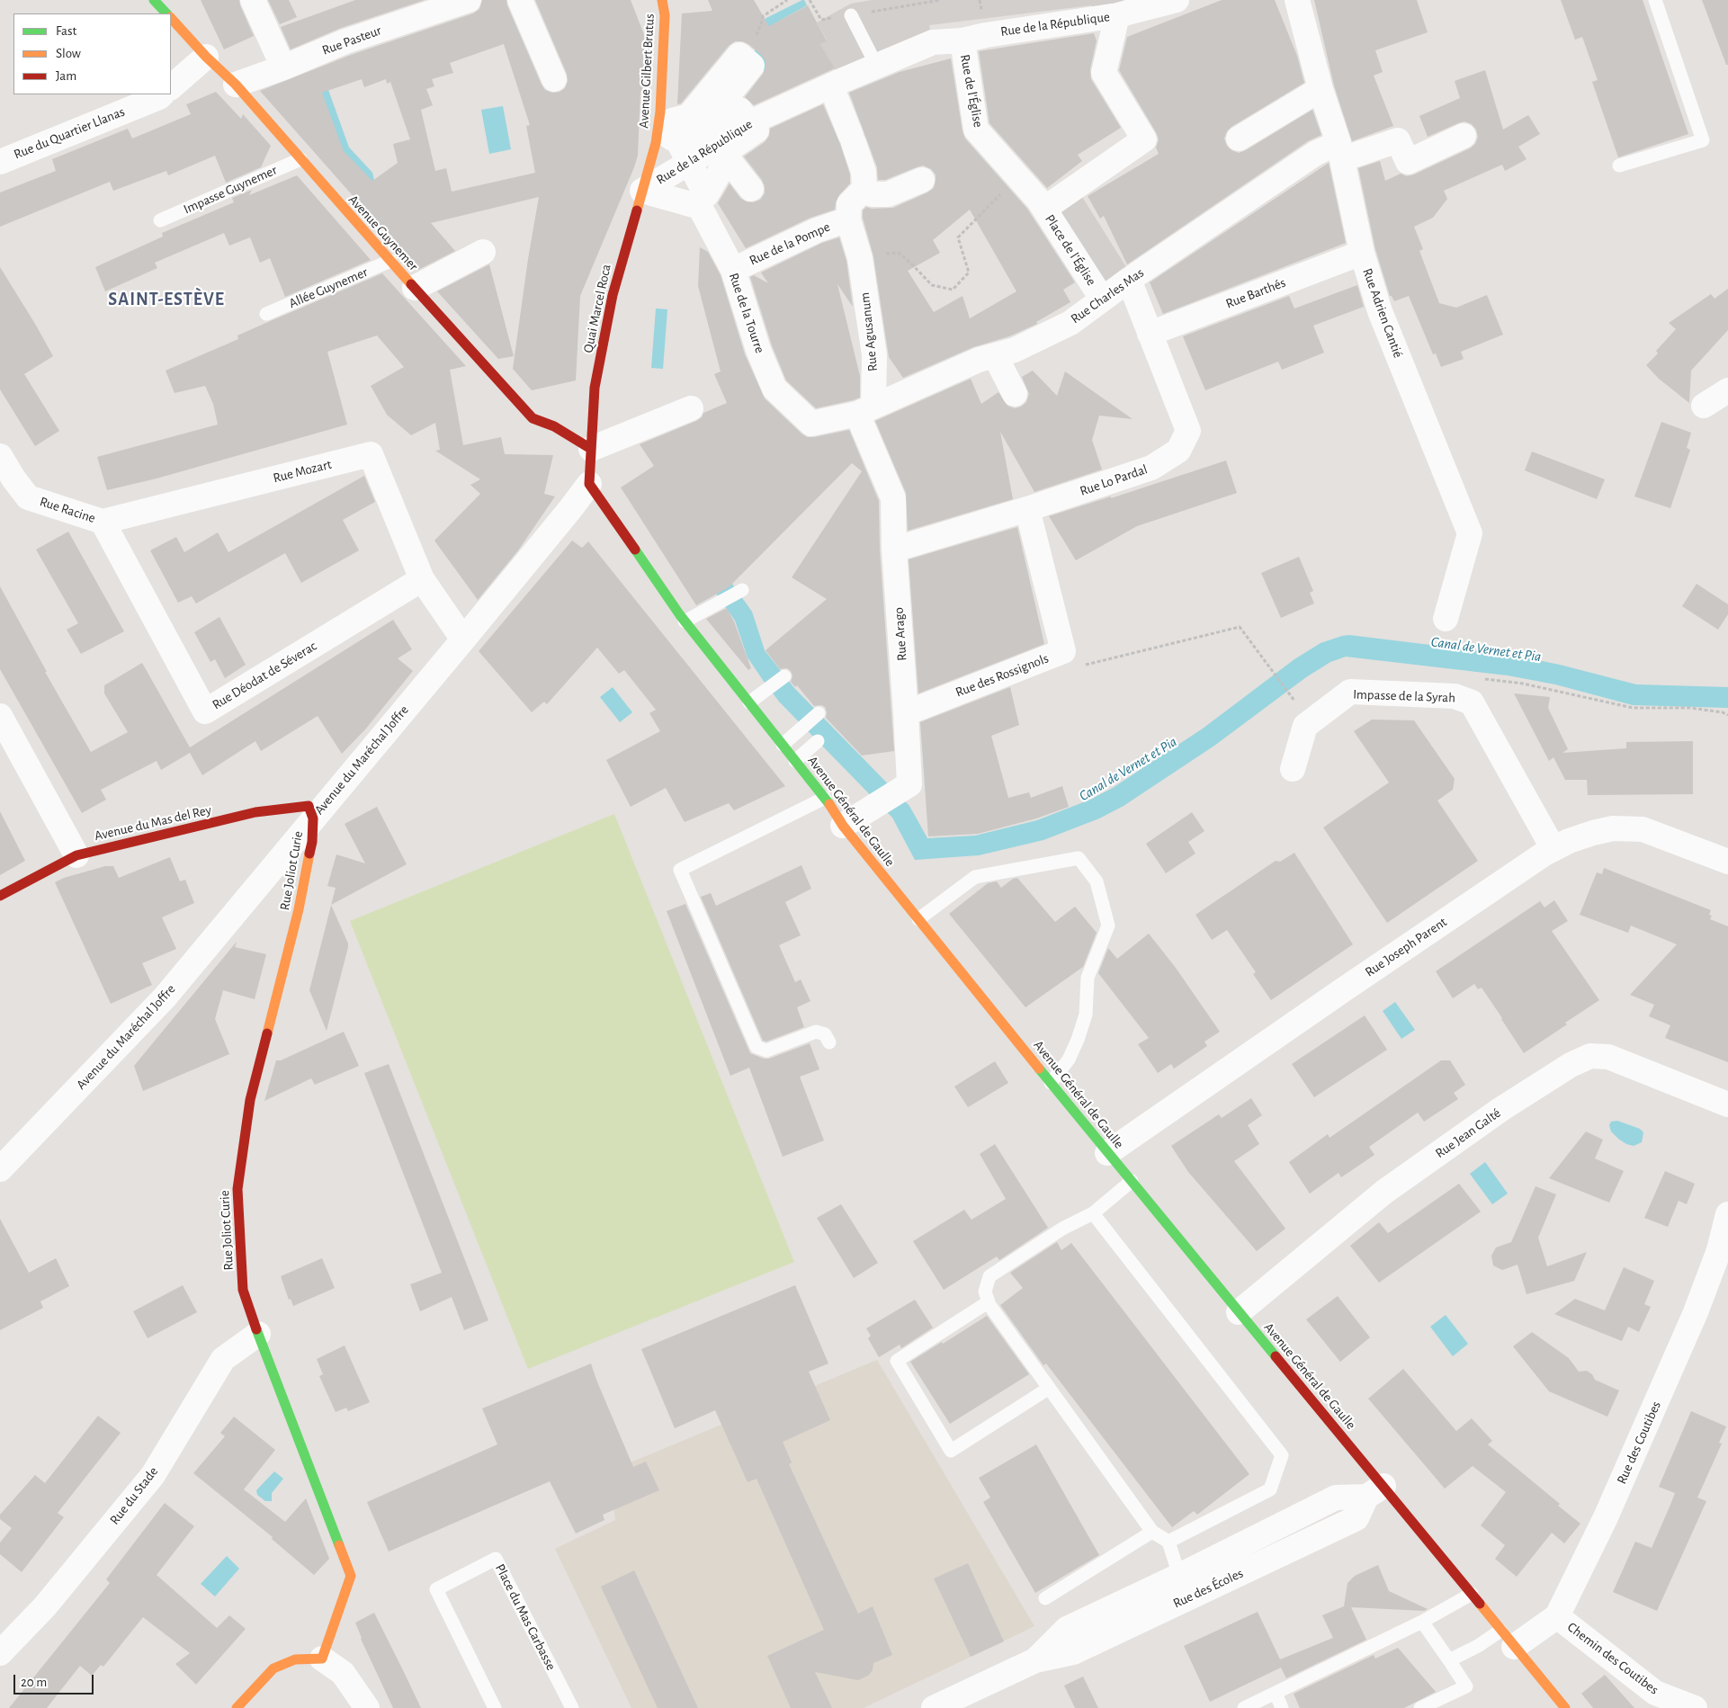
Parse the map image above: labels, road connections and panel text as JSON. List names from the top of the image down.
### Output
{
  "streets": {
    "main road": [
      "Avenue Gilbert Brutus",
      "Avenue Guynemer",
      "Quai Marcel Roca",
      "Avenue Général de Gaulle",
      "Avenue du Mas del Rey",
      "Rue Joliot Curie"
    ],
    "street": [
      "Rue de la République",
      "Rue Pasteur",
      "Rue de l'Église",
      "Rue du Quartier Llanas",
      "Rue de la Pompe",
      "Place de l'Église",
      "Rue Barthés",
      "Rue Charles Mas",
      "Rue de la Tourre",
      "Rue Adrien Cantié",
      "Rue Agusanum",
      "Rue Mozart",
      "Rue Lo Pardal",
      "Rue Racine",
      "Rue Arago",
      "Rue Déodat de Séverac",
      "Rue des Rossignols",
      "Impasse de la Syrah",
      "Avenue du Maréchal Joffre",
      "Rue Joseph Parent",
      "Rue Jean Galté",
      "Rue des Coutibes",
      "Rue du Stade",
      "Rue des Écoles",
      "Chemin des Coutibes"
    ],
    "lane": ["Impasse Guynemer", "Allée Guynemer", "Place du Mas Carbasse"]
  },
  "crossings": [
    ["Rue de la République", "Rue de l'Église"],
    ["Rue de la République", "Quai Marcel Roca"],
    ["Rue de la République", "Rue de la Tourre"],
    ["Rue Pasteur", "Avenue Guynemer"],
    ["Avenue Gilbert Brutus", "Quai Marcel Roca"],
    ["Rue de l'Église", "Place de l'Église"],
    ["Impasse Guynemer", "Avenue Guynemer"],
    ["Avenue Guynemer", "Allée Guynemer"],
    ["Avenue Guynemer", "Quai Marcel Roca"],
    ["Rue de la Pompe", "Rue de la Tourre"],
    ["Rue de la Pompe", "Rue Agusanum"],
    ["Place de l'Église", "Rue Charles Mas"],
    ["Rue Barthés", "Rue Adrien Cantié"],
    ["Rue Barthés", "Rue Lo Pardal"],
    ["Rue Charles Mas", "Rue de la Tourre"],
    ["Rue Charles Mas", "Rue Adrien Cantié"],
    ["Rue Charles Mas", "Rue Agusanum"],
    ["Rue Charles Mas", "Rue Lo Pardal"],
    ["Rue Charles Mas", "Rue Arago"],
    ["Quai Marcel Roca", "Rue de la Tourre"],
    ["Quai Marcel Roca", "Avenue du Maréchal Joffre"],
    ["Quai Marcel Roca", "Avenue Général de Gaulle"],
    ["Rue de la Tourre", "Rue Agusanum"],
    ["Rue de la Tourre", "Rue Arago"],
    ["Rue Agusanum", "Rue Arago"],
    ["Rue Mozart", "Rue Racine"],
    ["Rue Mozart", "Rue Déodat de Séverac"],
    ["Rue Lo Pardal", "Rue Arago"],
    ["Rue Lo Pardal", "Rue des Rossignols"],
    ["Rue Racine", "Rue Déodat de Séverac"],
    ["Rue Arago", "Rue des Rossignols"],
    ["Rue Arago", "Avenue Général de Gaulle"],
    ["Impasse de la Syrah", "Rue Joseph Parent"],
    ["Avenue du Maréchal Joffre", "Avenue Général de Gaulle"],
    ["Avenue du Maréchal Joffre", "Avenue du Mas del Rey"],
    ["Avenue du Maréchal Joffre", "Rue Joliot Curie"],
    ["Avenue Général de Gaulle", "Rue Joseph Parent"],
    ["Avenue Général de Gaulle", "Rue Jean Galté"],
    ["Avenue Général de Gaulle", "Rue des Coutibes"],
    ["Avenue Général de Gaulle", "Rue des Écoles"],
    ["Avenue du Mas del Rey", "Rue Joliot Curie"],
    ["Rue Joliot Curie", "Rue du Stade"],
    ["Rue des Coutibes", "Chemin des Coutibes"]
  ],
  "districts": ["SAINT-ESTÈVE"],
  "water": ["Canal de Vernet et Pia"],
  "legend": ["Fast", "Slow", "Jam"],
  "scale_bar": "20 m"
}
